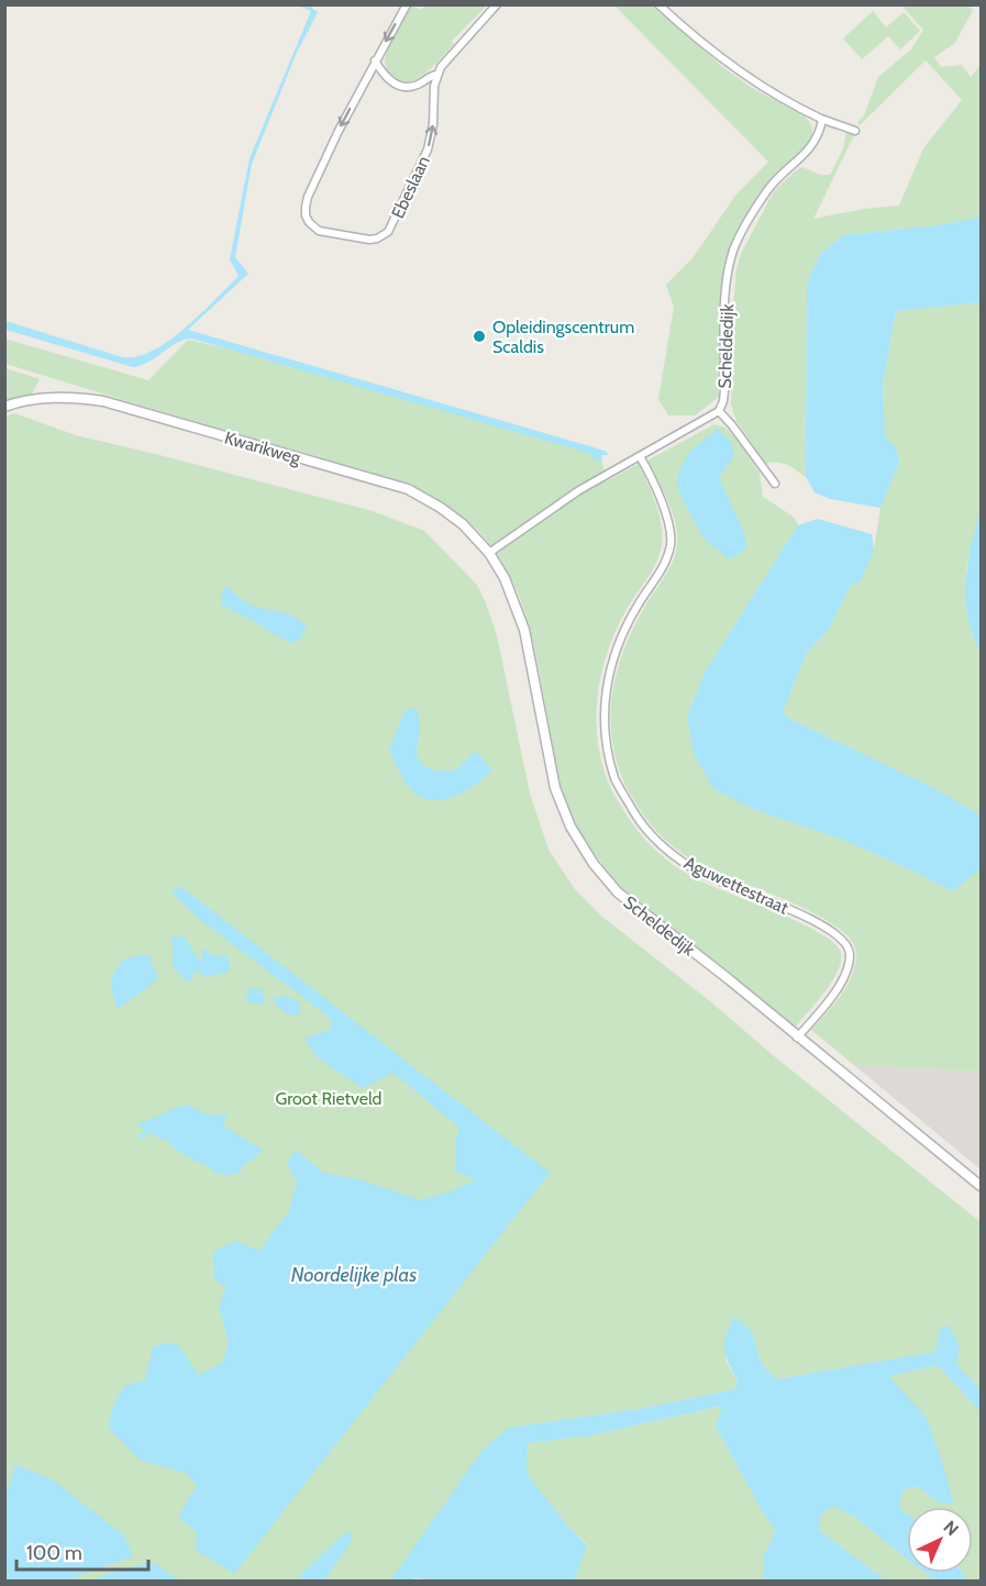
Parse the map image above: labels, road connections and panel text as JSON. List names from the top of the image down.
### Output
{
  "streets": {
    "street": [
      "Ebeslaan",
      "Scheldedijk",
      "Kwarikweg",
      "Aguwettestraat"
    ]
  },
  "crossings": [
    ["Scheldedijk", "Kwarikweg"],
    ["Scheldedijk", "Aguwettestraat"]
  ],
  "water": ["Noordelijke plas"],
  "parks": ["Groot Rietveld"],
  "places": ["Opleidingscentrum Scaldis"],
  "scale_bar": "100 m",
  "north": "top right"
}
